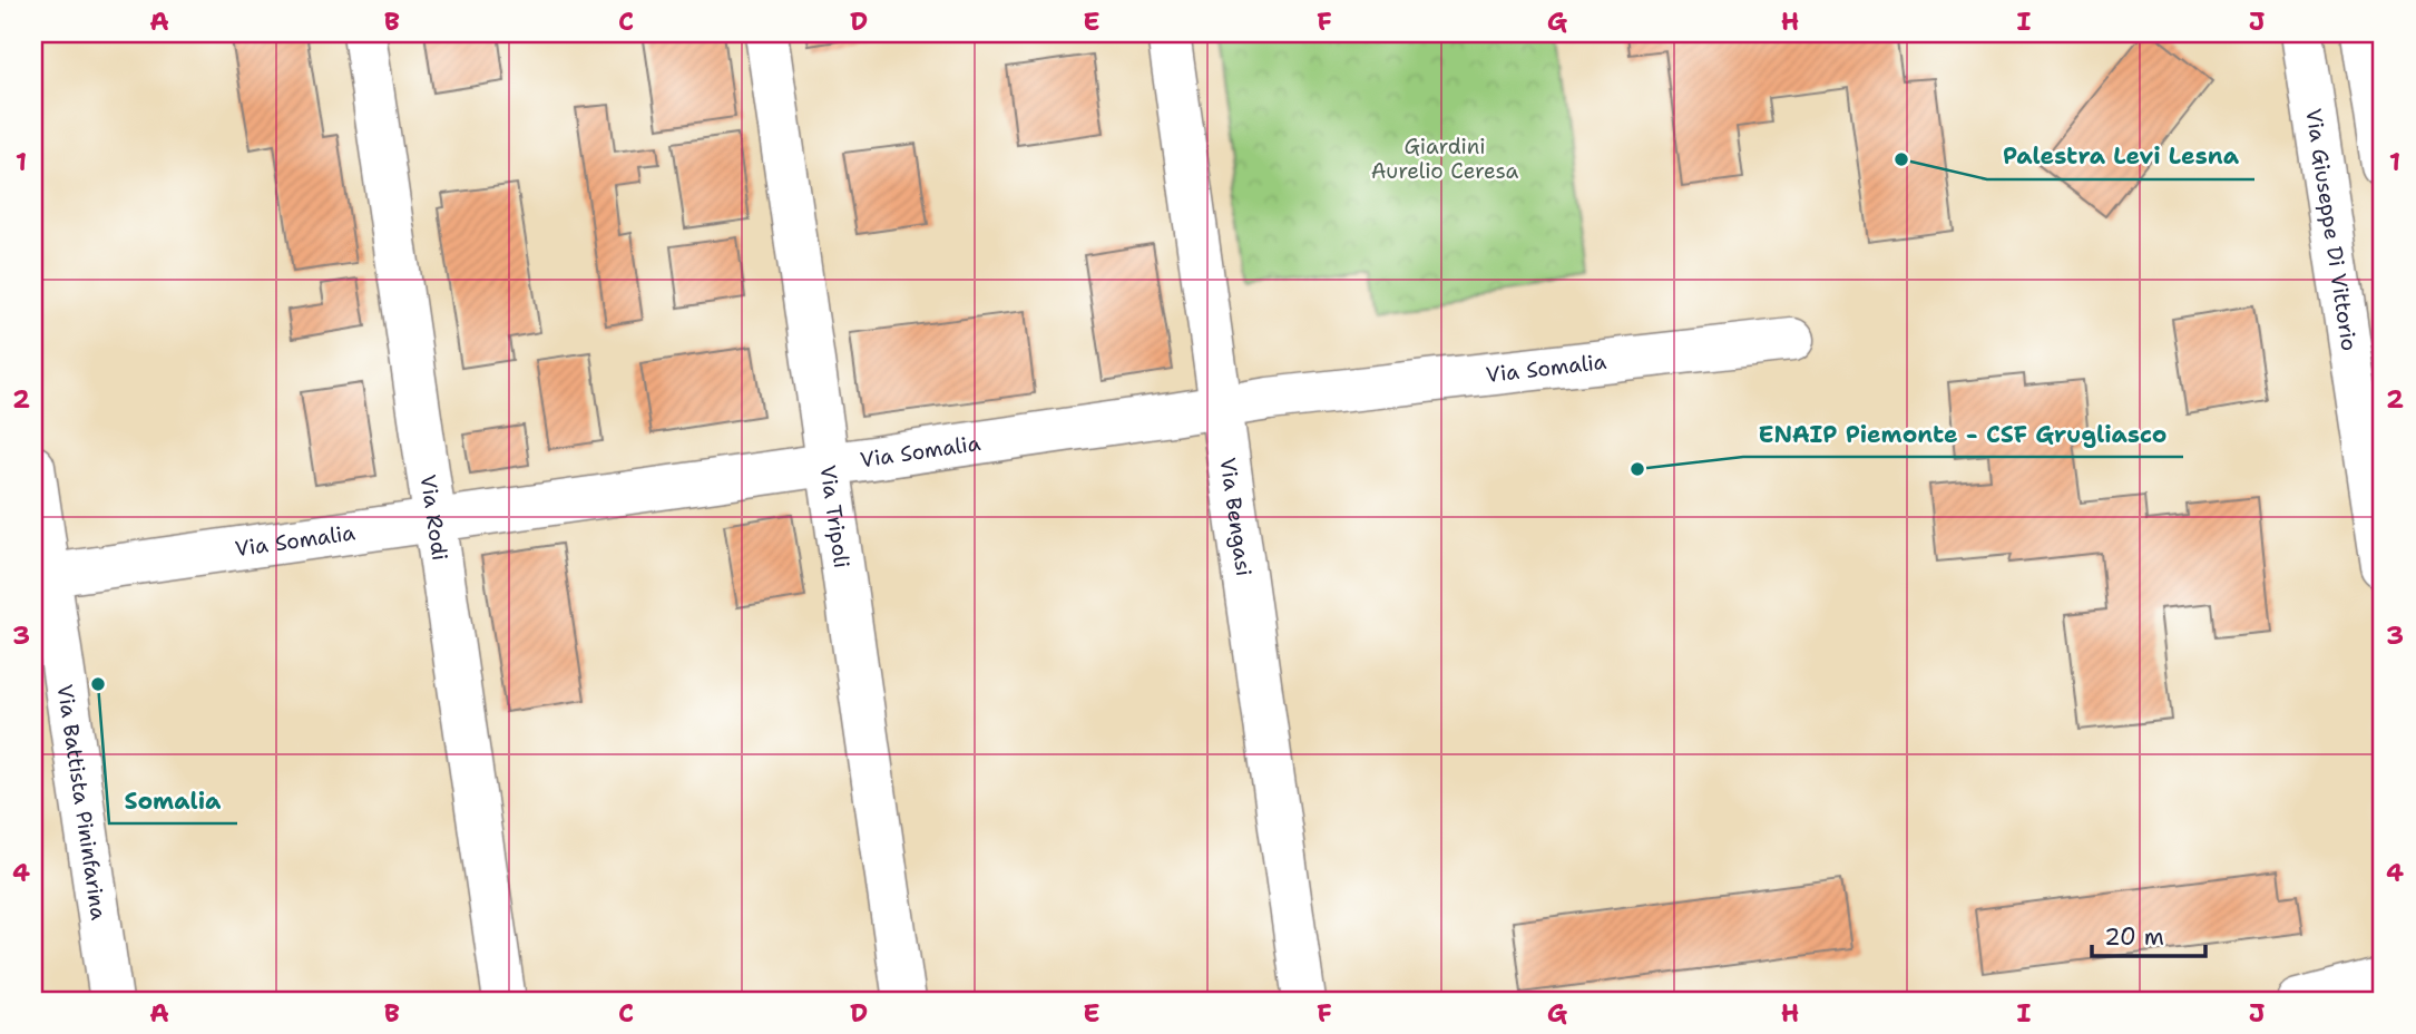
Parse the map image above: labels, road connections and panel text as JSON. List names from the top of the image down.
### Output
{
  "streets": {
    "street": [
      "Via Giuseppe Di Vittorio",
      "Via Somalia",
      "Via Rodi",
      "Via Tripoli",
      "Via Bengasi",
      "Via Battista Pininfarina"
    ]
  },
  "crossings": [
    ["Via Somalia", "Via Rodi"],
    ["Via Somalia", "Via Tripoli"],
    ["Via Somalia", "Via Bengasi"],
    ["Via Somalia", "Via Battista Pininfarina"]
  ],
  "parks": ["Giardini Aurelio Ceresa"],
  "places": ["Palestra Levi Lesna", "ENAIP Piemonte - CSF Grugliasco", "Somalia"],
  "scale_bar": "20 m",
  "grid": {
    "columns": [
      "A",
      "B",
      "C",
      "D",
      "E",
      "F",
      "G",
      "H",
      "I",
      "J"
    ],
    "rows": [
      "1",
      "2",
      "3",
      "4"
    ]
  }
}
